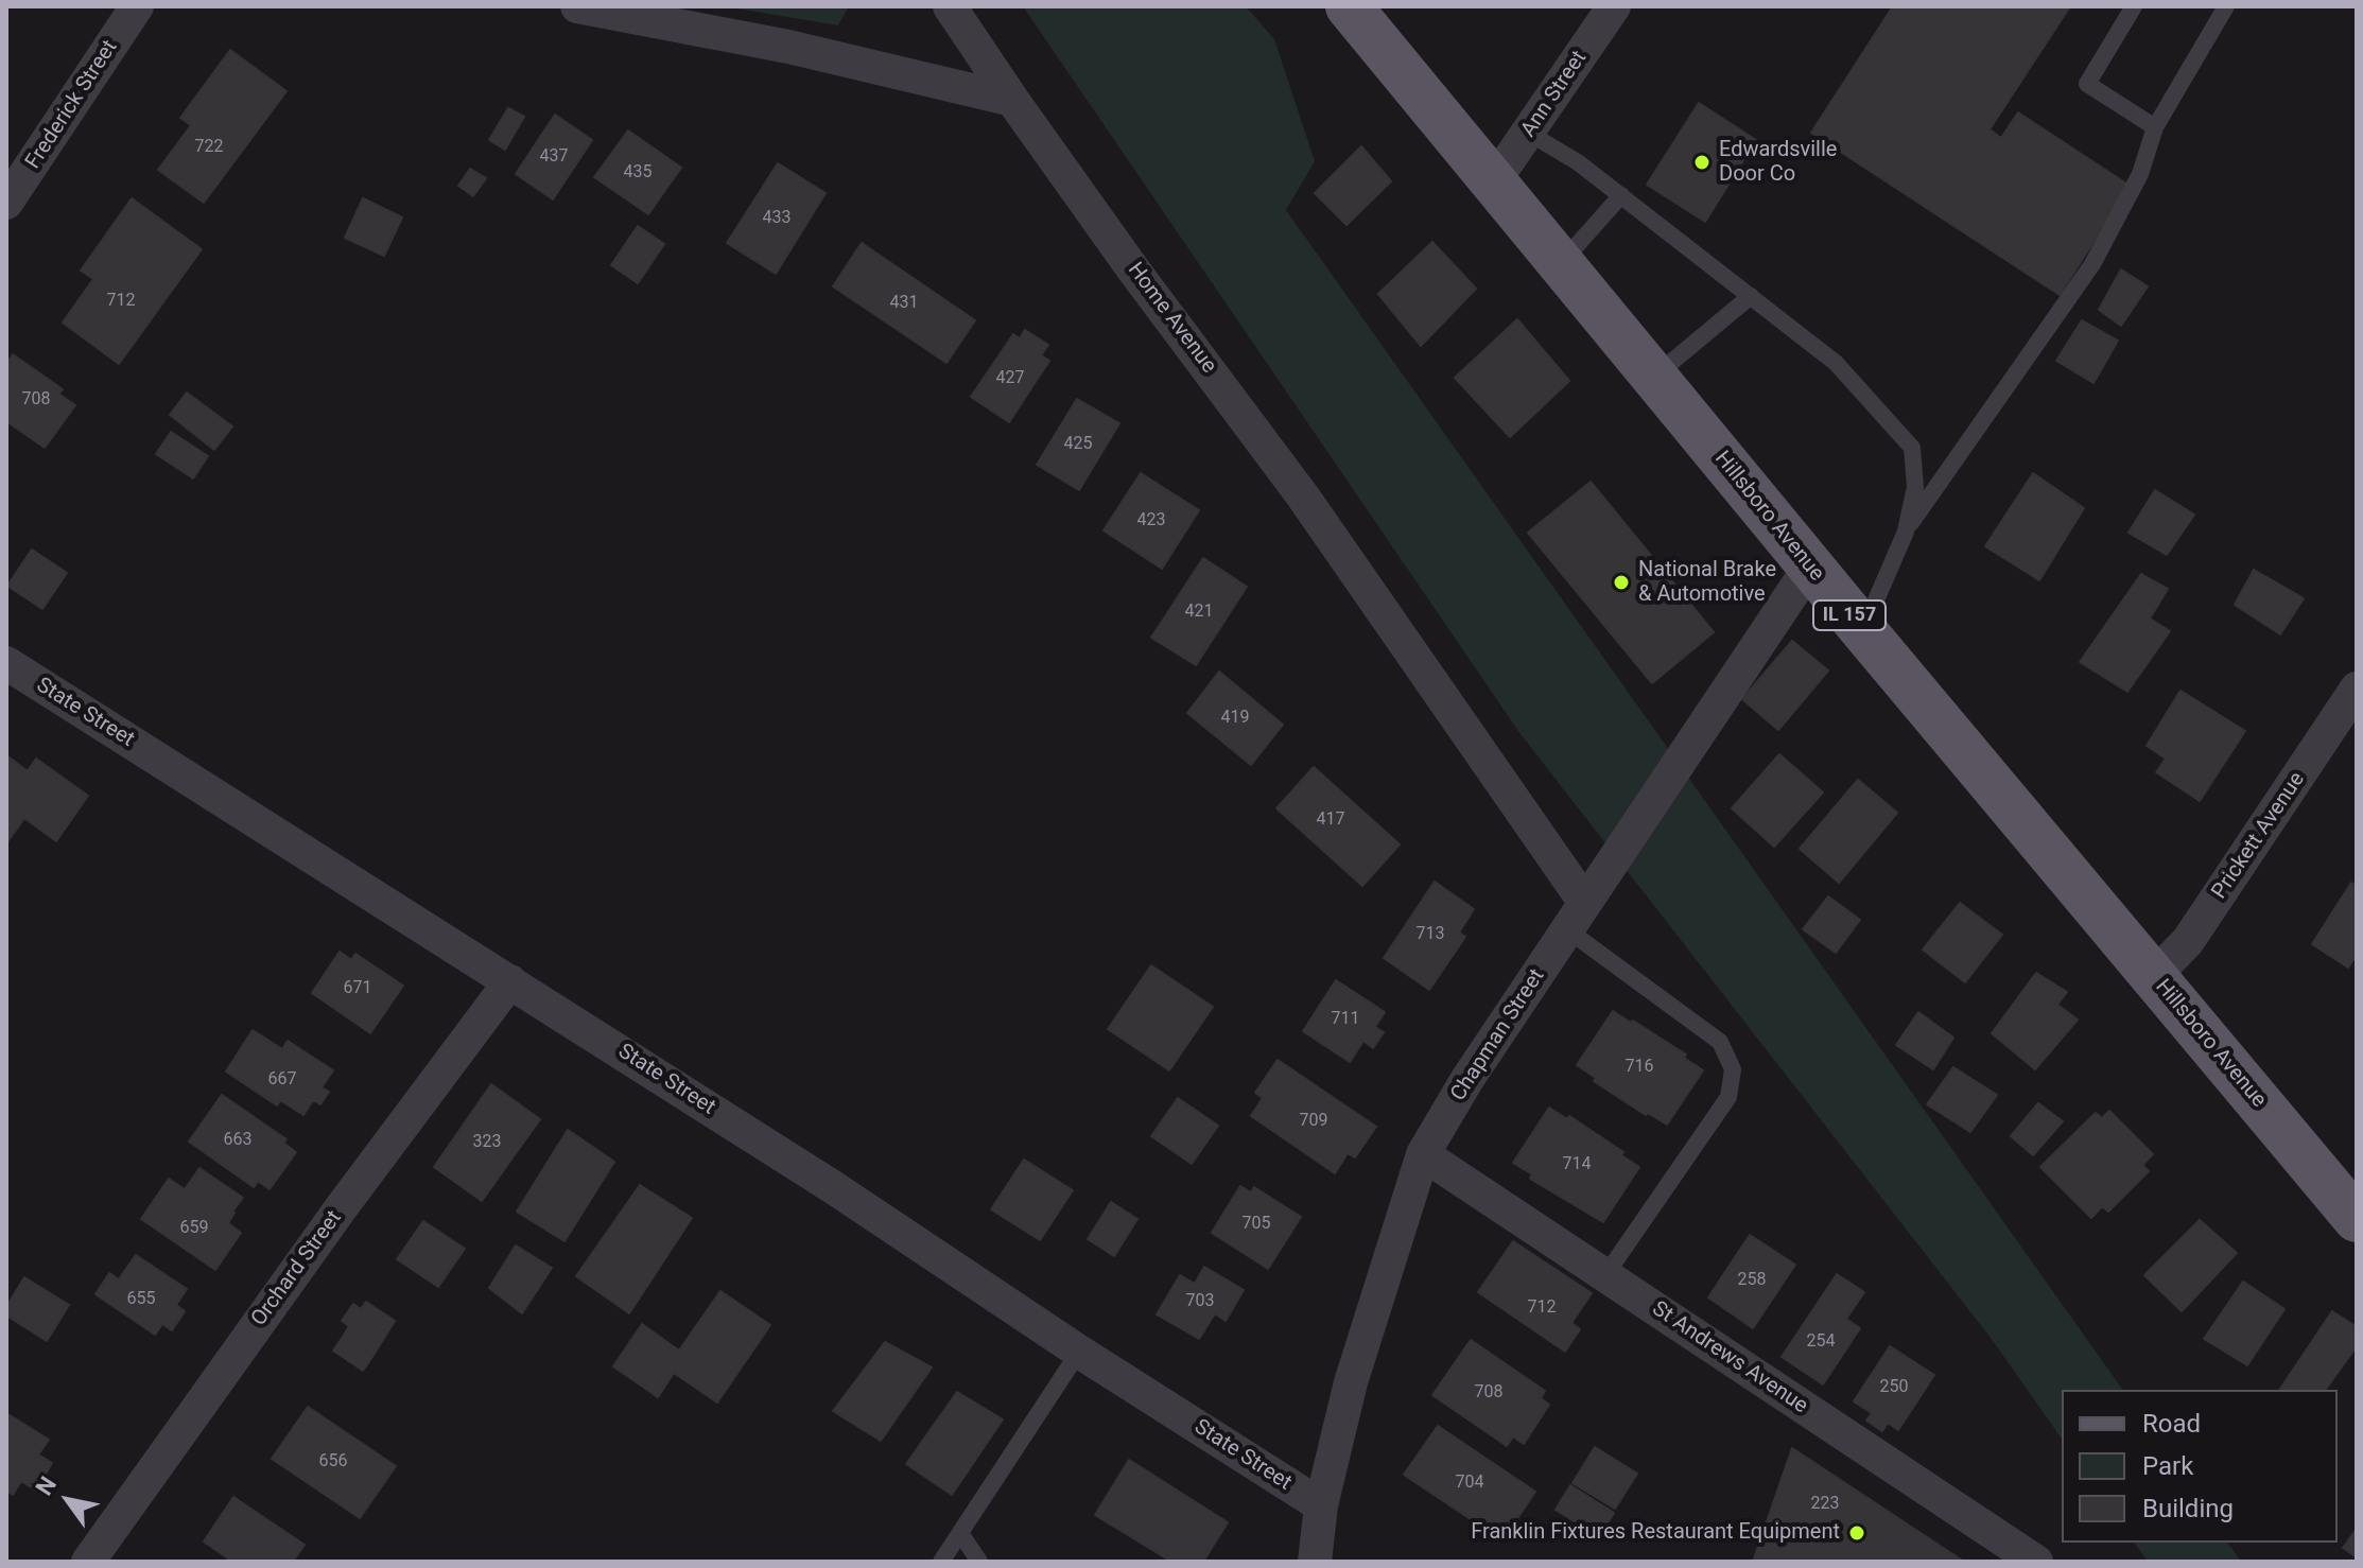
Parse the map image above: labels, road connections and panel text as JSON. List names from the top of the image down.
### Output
{
  "streets": {
    "main road": ["Hillsboro Avenue", "IL 157"],
    "street": [
      "Ann Street",
      "Frederick Street",
      "Home Avenue",
      "State Street",
      "Prickett Avenue",
      "Chapman Street",
      "Orchard Street",
      "St Andrews Avenue"
    ]
  },
  "crossings": [
    ["Ann Street", "Hillsboro Avenue"],
    ["Home Avenue", "Chapman Street"],
    ["Hillsboro Avenue", "Prickett Avenue"],
    ["Hillsboro Avenue", "Chapman Street"],
    ["State Street", "Chapman Street"],
    ["State Street", "Orchard Street"],
    ["Chapman Street", "St Andrews Avenue"]
  ],
  "places": ["Edwardsville Door Co", "National Brake & Automotive", "Franklin Fixtures Restaurant Equipment"],
  "house_numbers": [
    "722",
    "437",
    "435",
    "433",
    "712",
    "431",
    "427",
    "708",
    "425",
    "423",
    "421",
    "419",
    "417",
    "713",
    "671",
    "711",
    "716",
    "667",
    "709",
    "663",
    "323",
    "714",
    "705",
    "659",
    "258",
    "655",
    "703",
    "712",
    "254",
    "250",
    "708",
    "656",
    "704",
    "223"
  ],
  "legend": ["Road", "Park", "Building"],
  "north": "top left"
}
